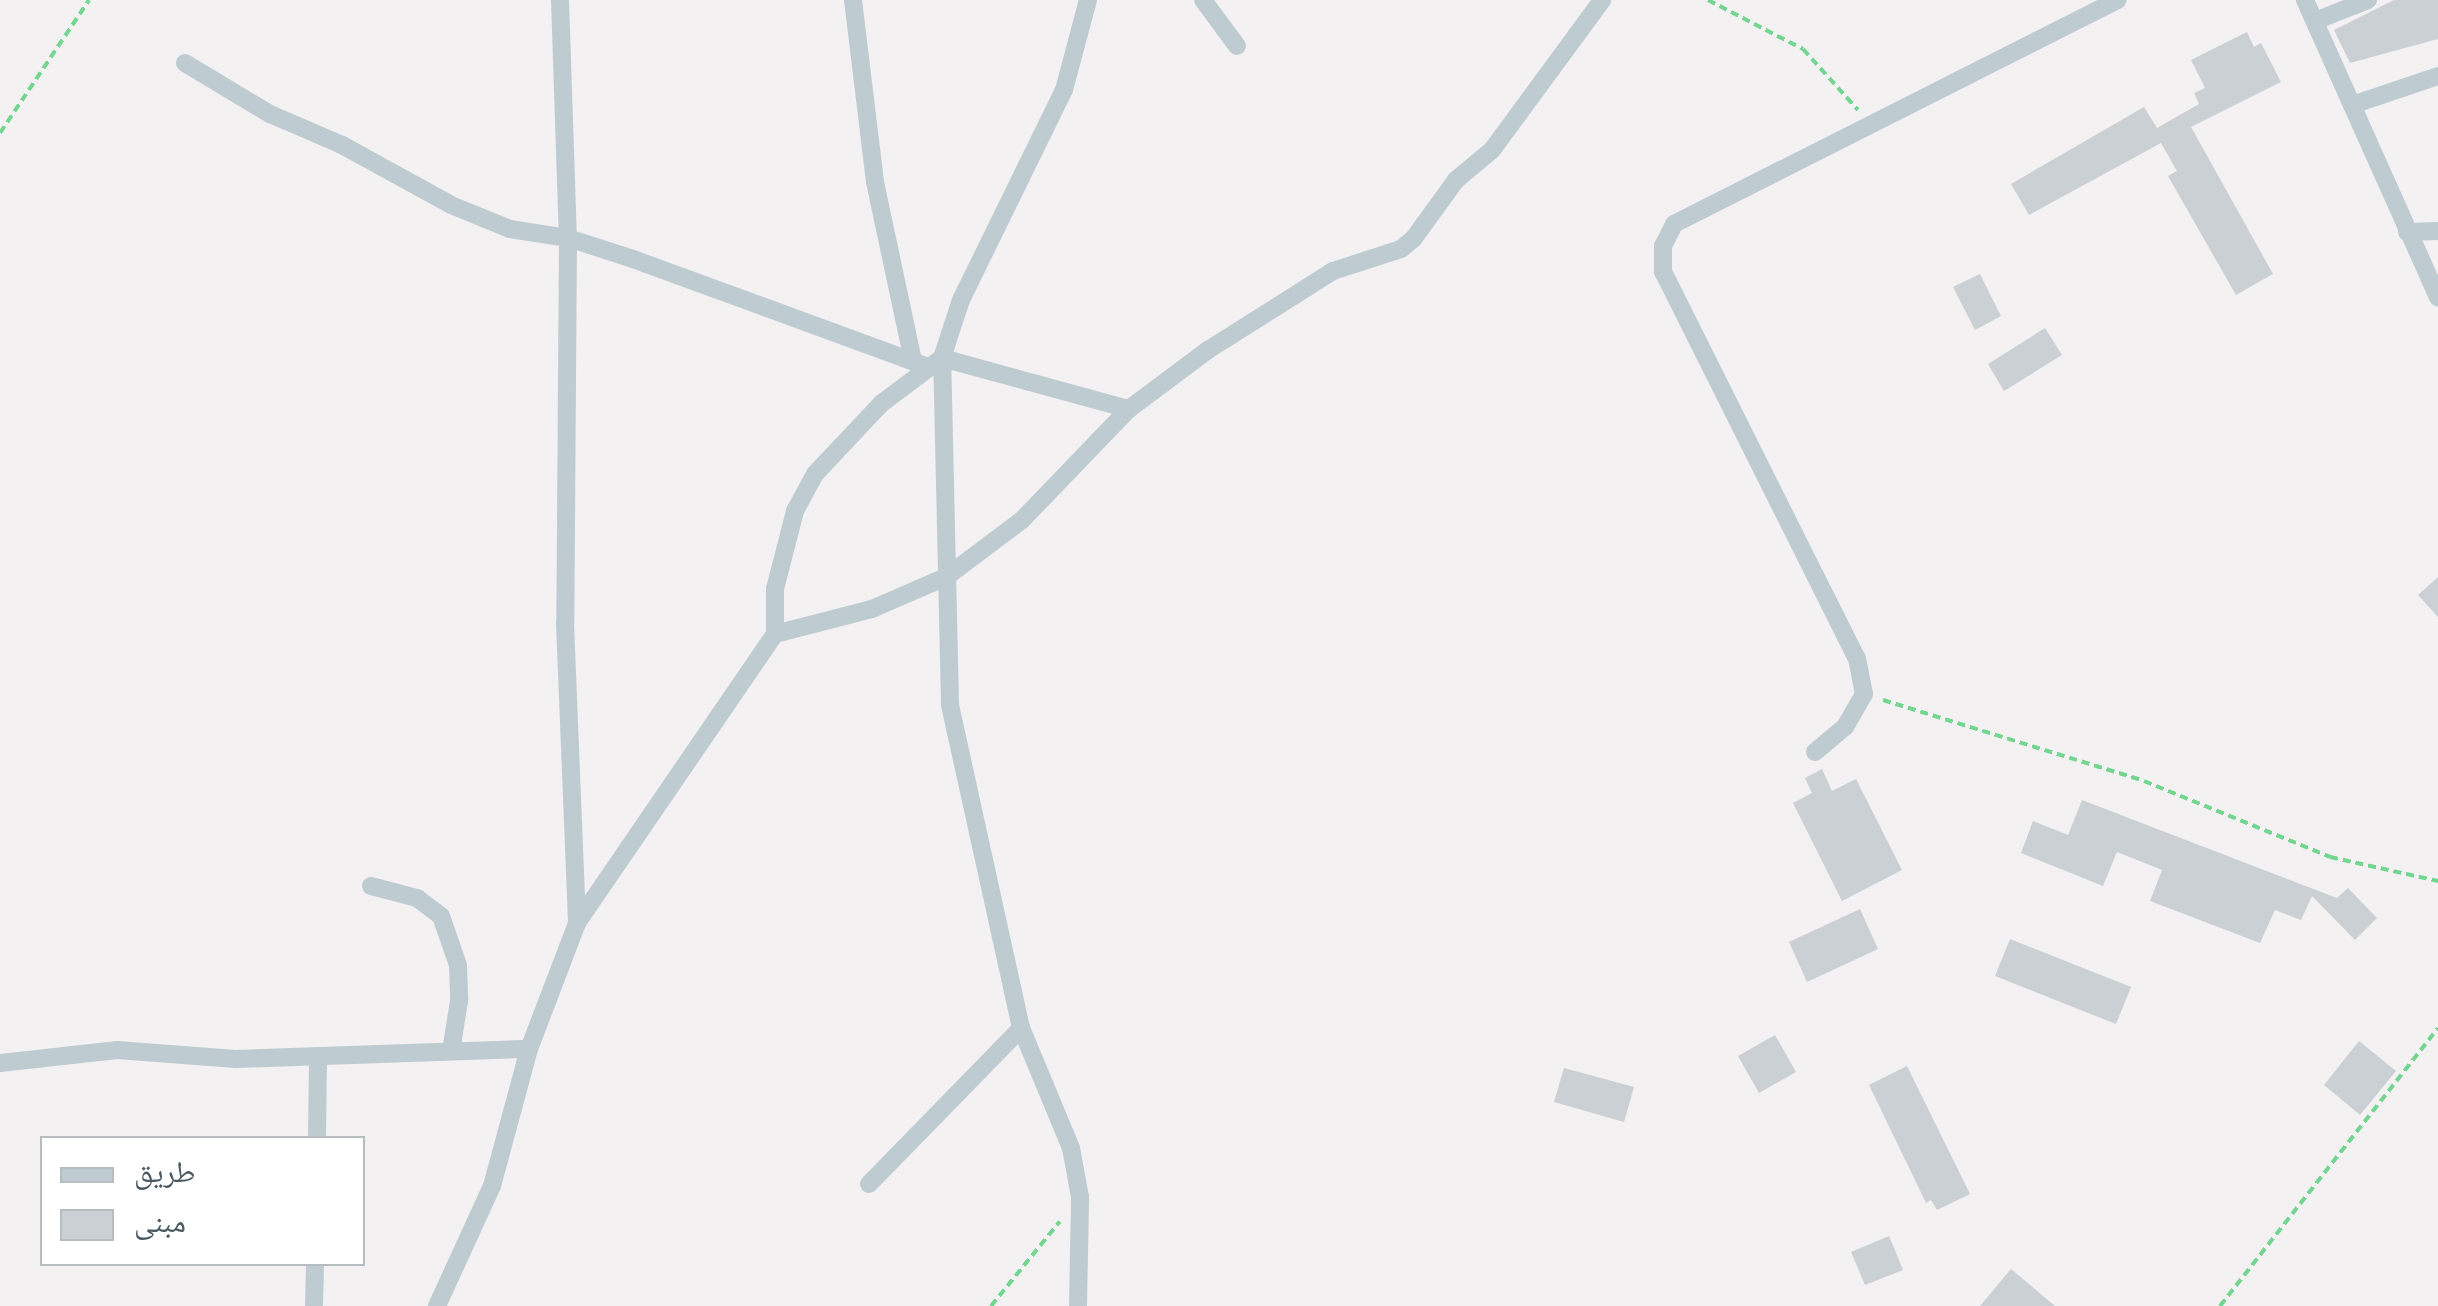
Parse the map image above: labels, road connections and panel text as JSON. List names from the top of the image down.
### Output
{
  "legend": ["طريق", "مبنى"]
}
